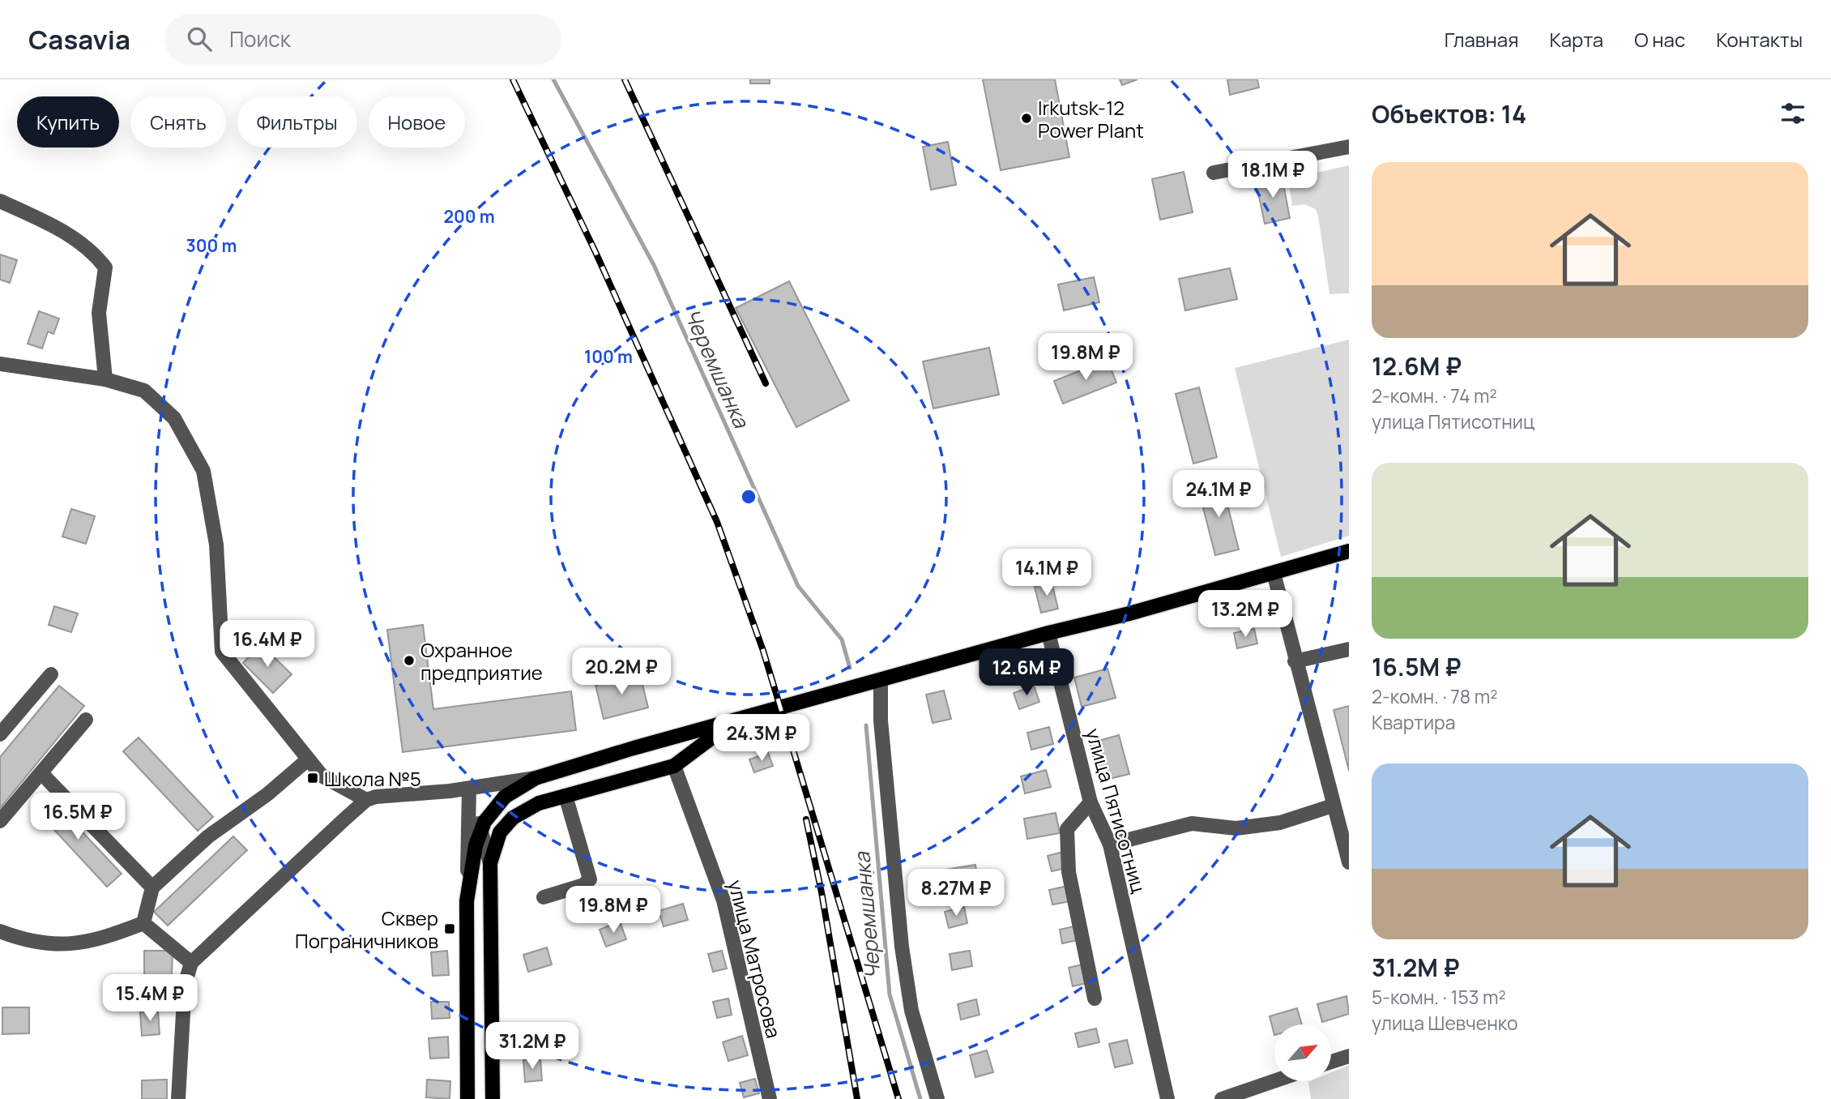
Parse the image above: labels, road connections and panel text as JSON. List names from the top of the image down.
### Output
{
  "streets": {
    "street": ["улица Пятисотниц", "улица Матросова"]
  },
  "water": ["Черемшанка"],
  "places": {
    "other": ["Irkutsk-12 Power Plant", "Охранное предприятие"],
    "transit": ["Школа №5", "Сквер Пограничников"]
  },
  "north": "top right",
  "page": {
    "header": "Casavia",
    "search": "Поиск",
    "nav": [
      "Главная",
      "Карта",
      "О нас",
      "Контакты"
    ],
    "heading": "Объектов: 14",
    "chip": [
      "Купить",
      "Снять",
      "Фильтры",
      "Новое"
    ],
    "list": [
      {
        "name": "12.6M ₽",
        "note": "2-комн. · 74 m² · улица Пятисотниц"
      },
      {
        "name": "16.5M ₽",
        "note": "2-комн. · 78 m² · Квартира"
      },
      {
        "name": "31.2M ₽",
        "note": "5-комн. · 153 m² · улица Шевченко"
      }
    ],
    "price": [
      "18.1M ₽",
      "19.8M ₽",
      "24.1M ₽",
      "14.1M ₽",
      "13.2M ₽",
      "16.4M ₽",
      "20.2M ₽",
      "12.6M ₽",
      "24.3M ₽",
      "16.5M ₽",
      "8.27M ₽",
      "19.8M ₽",
      "15.4M ₽",
      "31.2M ₽"
    ]
  },
  "rings": ["200 m", "300 m", "100 m"]
}
